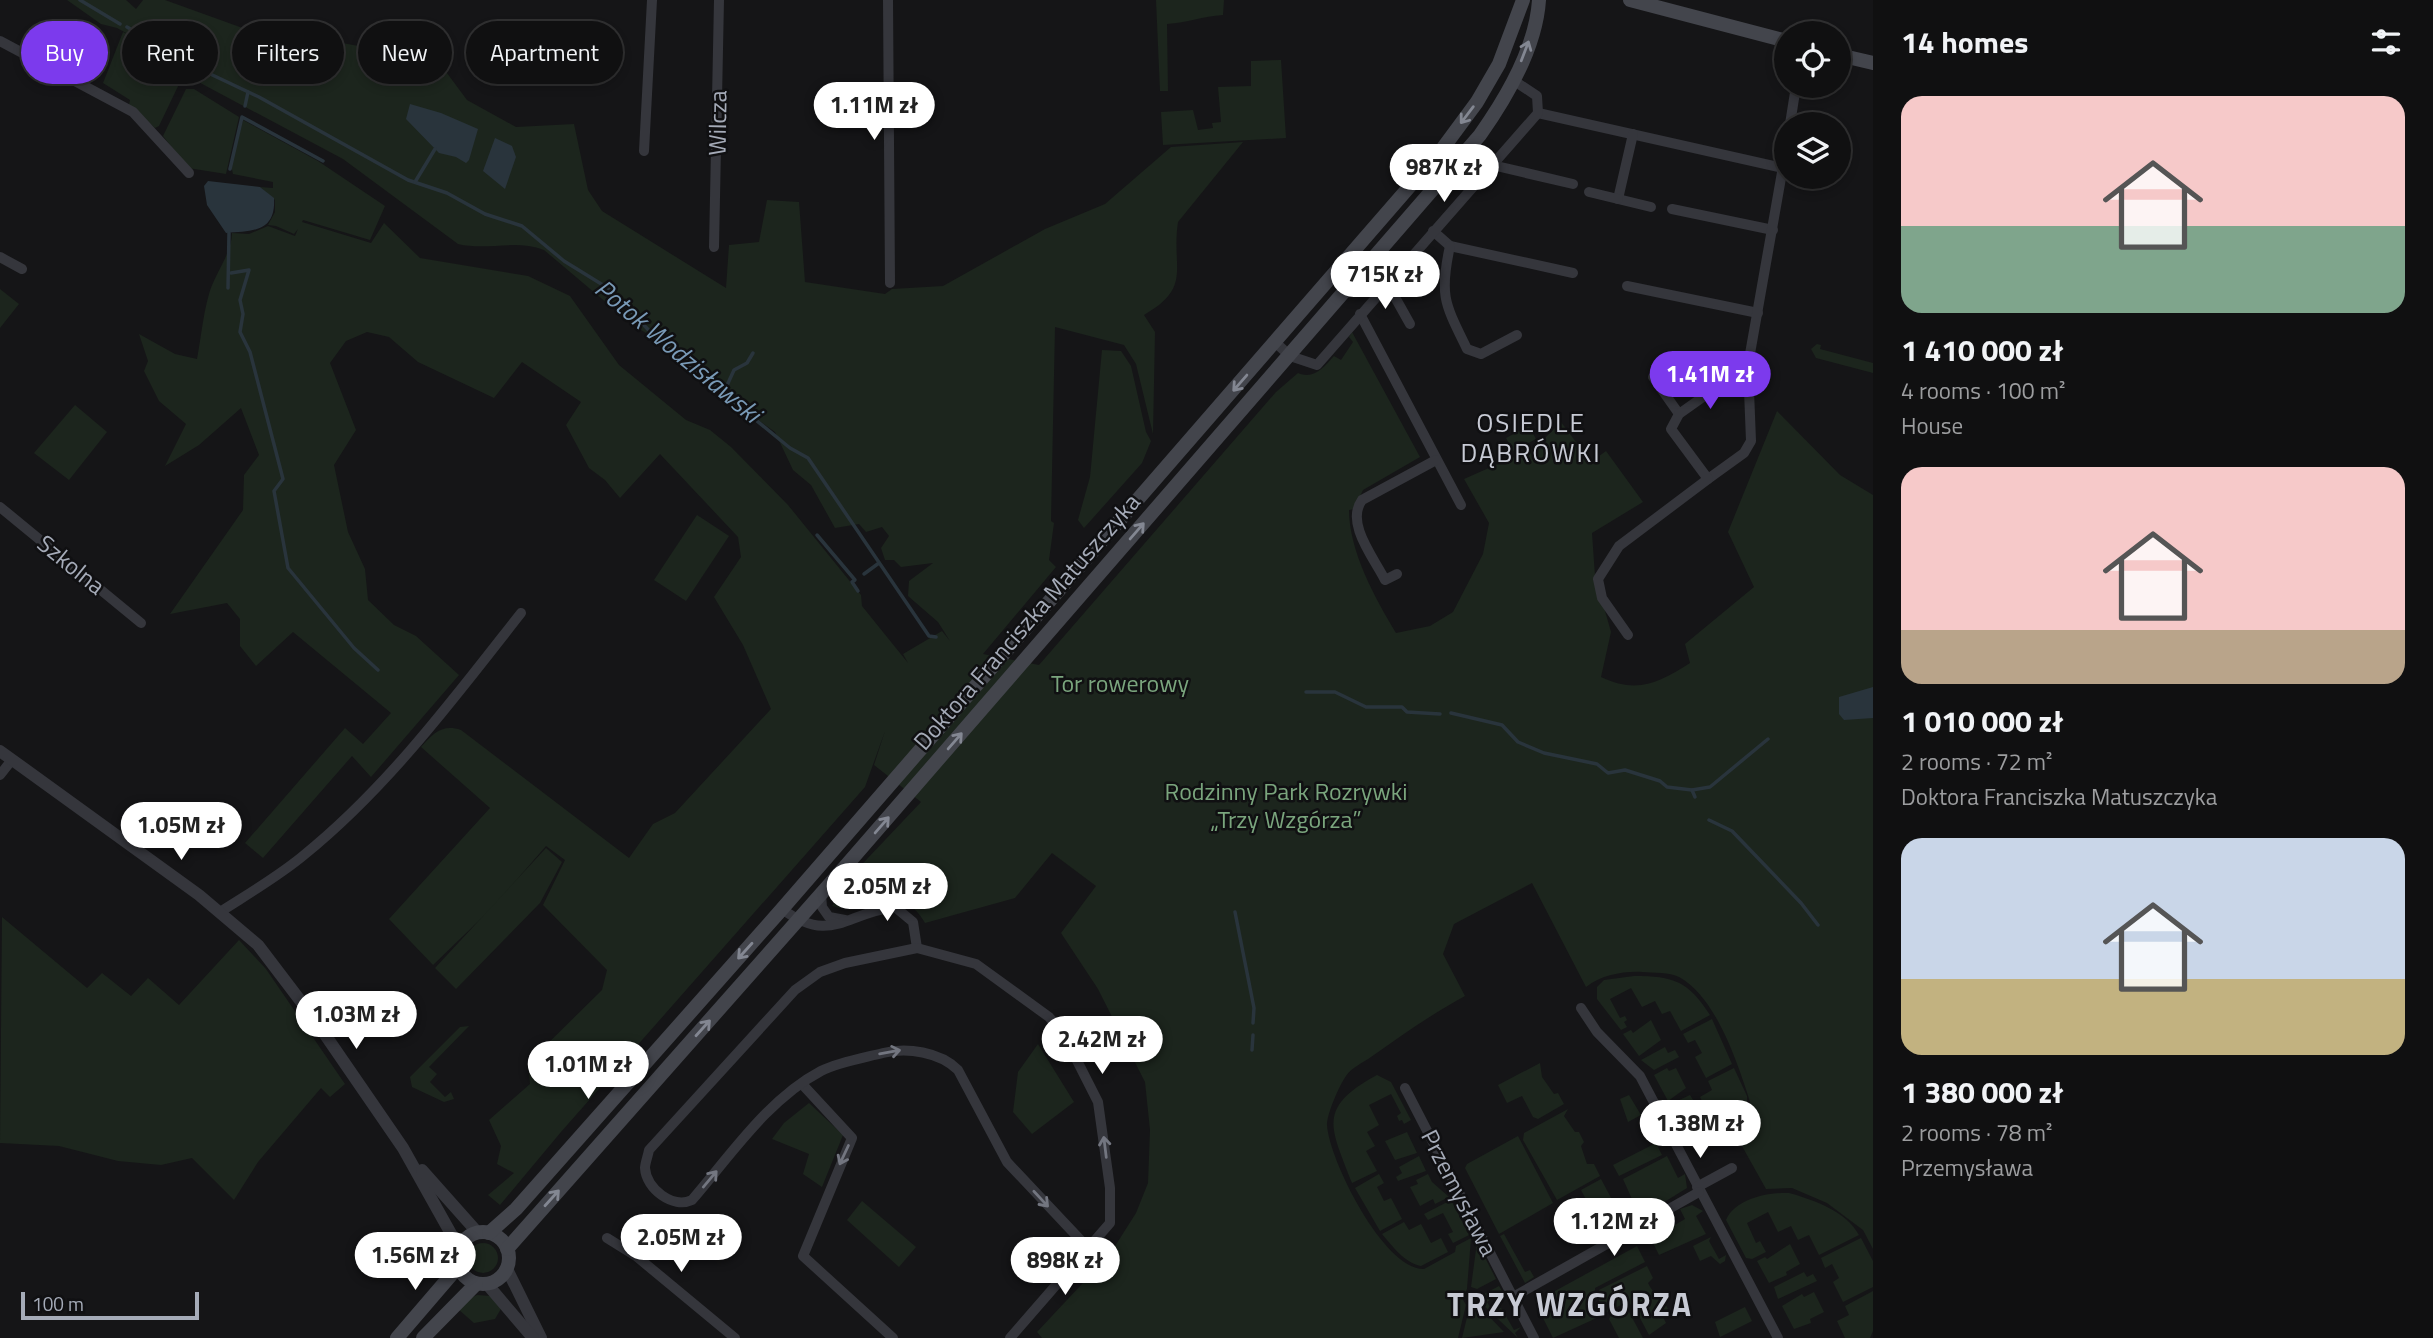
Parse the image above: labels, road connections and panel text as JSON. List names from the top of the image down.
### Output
{
  "streets": {
    "main road": ["Doktora Franciszka Matuszczyka"],
    "street": ["Wilcza", "Szkolna", "Przemysława"]
  },
  "districts": ["OSIEDLE DĄBRÓWKI", "TRZY WZGÓRZA"],
  "water": ["Potok Wodzisławski"],
  "parks": ["Tor rowerowy", "Rodzinny Park Rozrywki „Trzy Wzgórza”"],
  "scale_bar": "100 m",
  "page": {
    "heading": "14 homes",
    "chip": [
      "Buy",
      "Rent",
      "Filters",
      "New",
      "Apartment"
    ],
    "price": [
      "1.11M zł",
      "987K zł",
      "715K zł",
      "1.41M zł",
      "1.05M zł",
      "2.05M zł",
      "1.03M zł",
      "2.42M zł",
      "1.01M zł",
      "1.38M zł",
      "1.12M zł",
      "2.05M zł",
      "1.56M zł",
      "898K zł"
    ],
    "list": [
      {
        "name": "1 410 000 zł",
        "note": "4 rooms · 100 m² · House"
      },
      {
        "name": "1 010 000 zł",
        "note": "2 rooms · 72 m² · Doktora Franciszka Matuszczyka"
      },
      {
        "name": "1 380 000 zł",
        "note": "2 rooms · 78 m² · Przemysława"
      }
    ],
    "scale": "100 m"
  }
}
